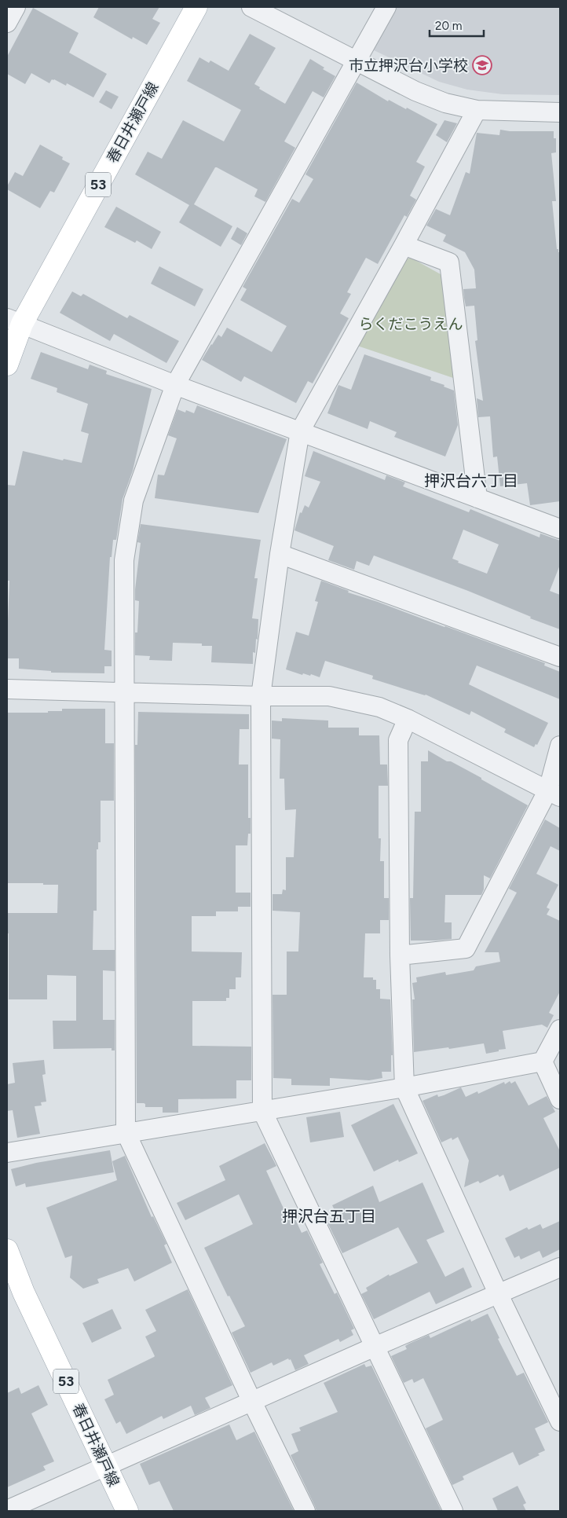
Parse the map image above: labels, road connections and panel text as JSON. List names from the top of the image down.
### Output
{
  "streets": {
    "main road": ["春日井瀬戸線", "53"]
  },
  "districts": ["押沢台六丁目", "押沢台五丁目"],
  "parks": ["らくだこうえん"],
  "places": {
    "school or university": ["市立押沢台小学校"]
  },
  "scale_bar": "20 m"
}
